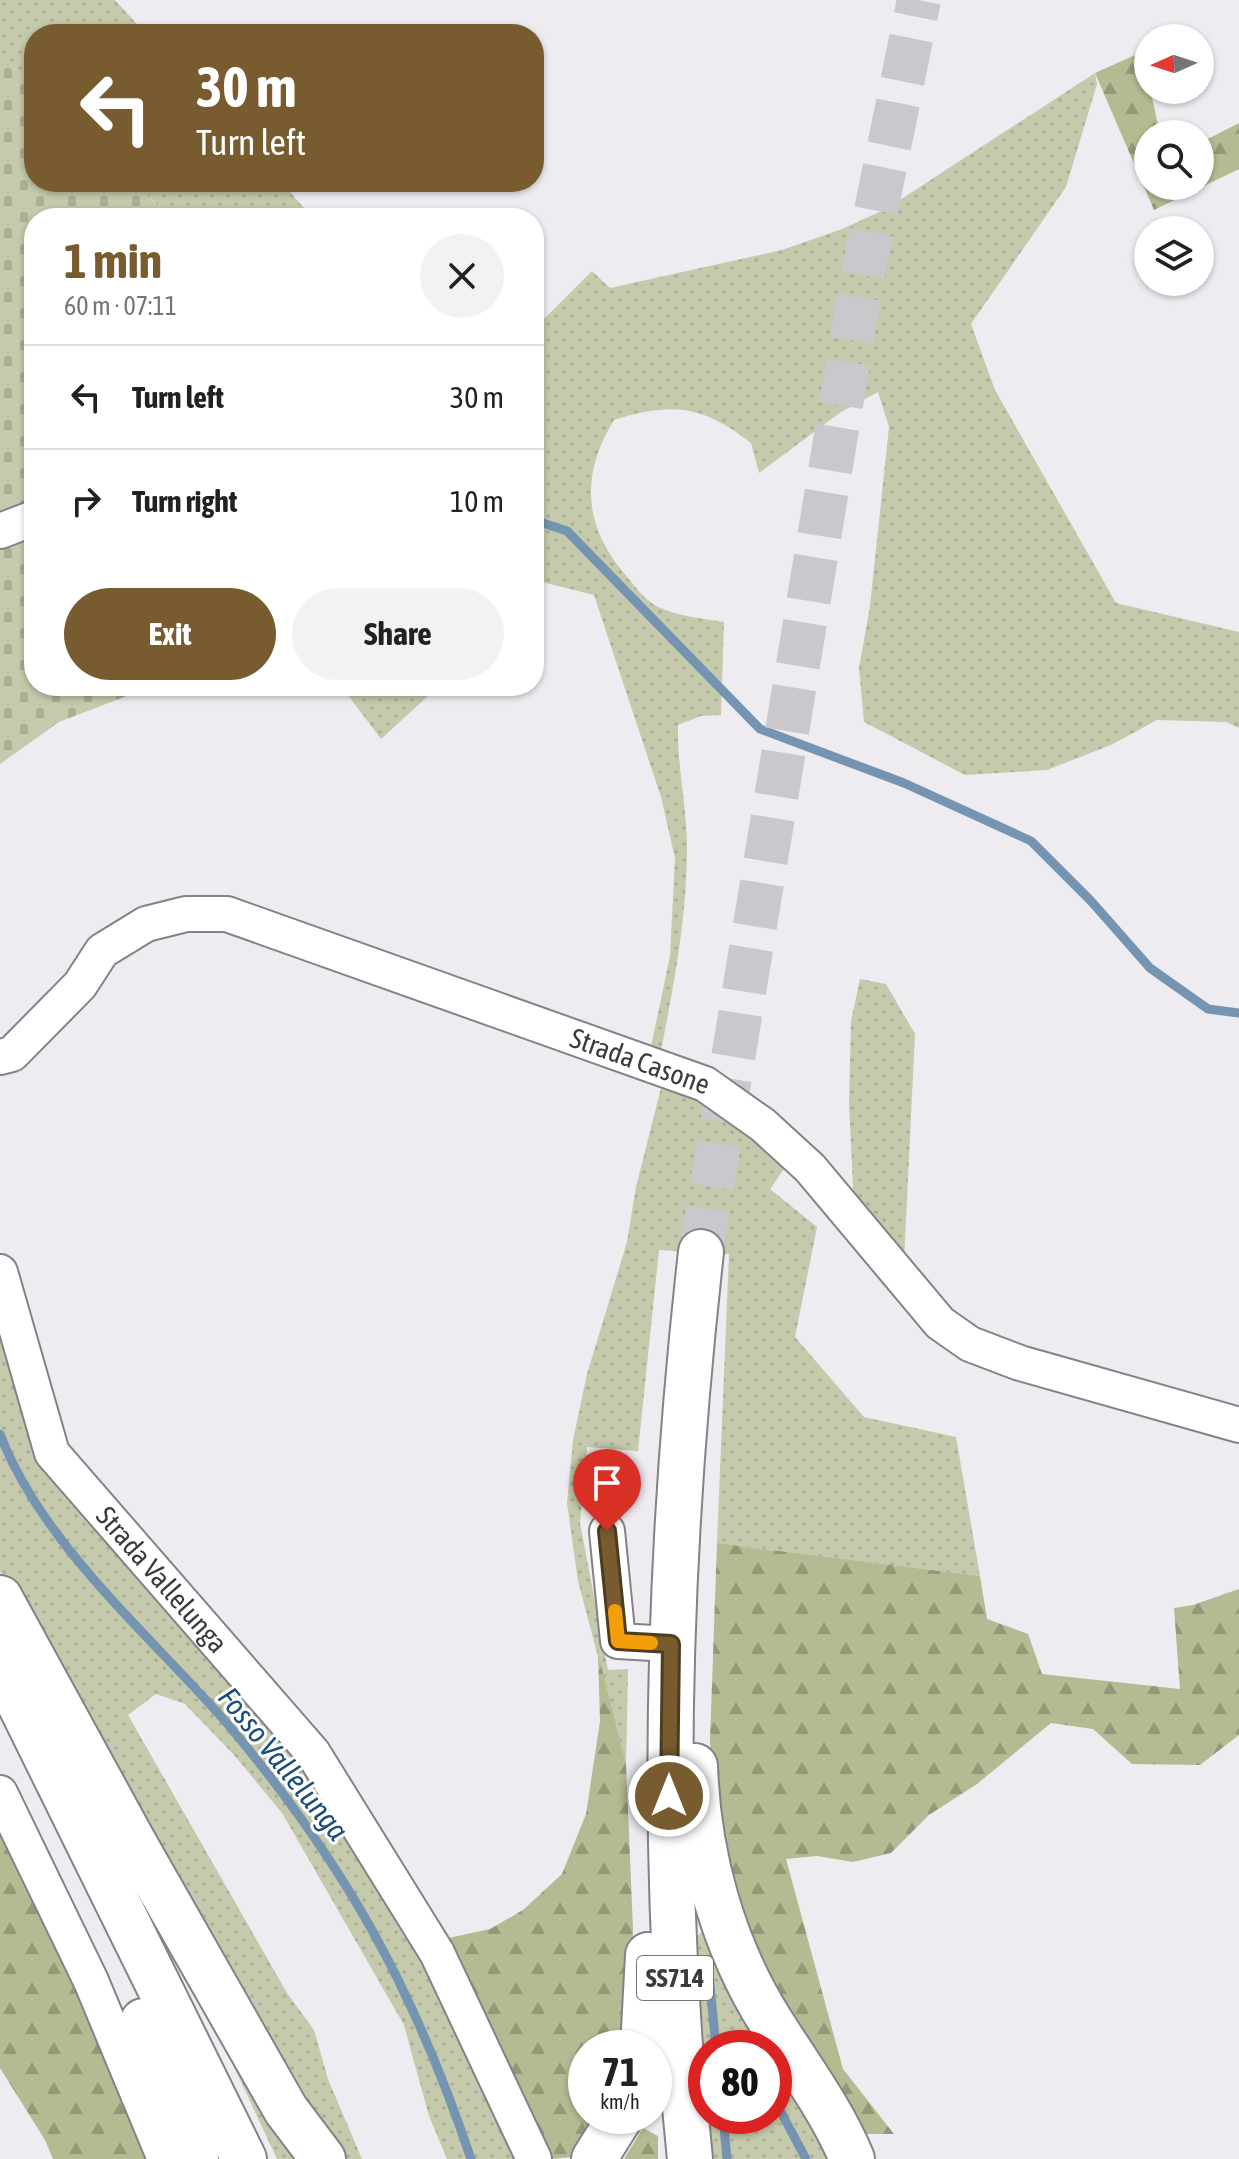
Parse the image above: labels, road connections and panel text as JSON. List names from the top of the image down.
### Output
{
  "streets": {
    "highway": ["SS714"],
    "street": ["Strada Casone", "Strada Vallelunga"]
  },
  "water": ["Fosso Vallelunga"],
  "north": "left",
  "page": {
    "turn": ["30 m", "Turn left"],
    "heading": ["1 min", "60 m · 07:11"],
    "list": [
      {
        "name": "Turn left",
        "value": "30 m"
      },
      {
        "name": "Turn right",
        "value": "10 m"
      }
    ],
    "buttons": ["Exit", "Share"],
    "speed": "71 km/h",
    "limit": "80"
  }
}
